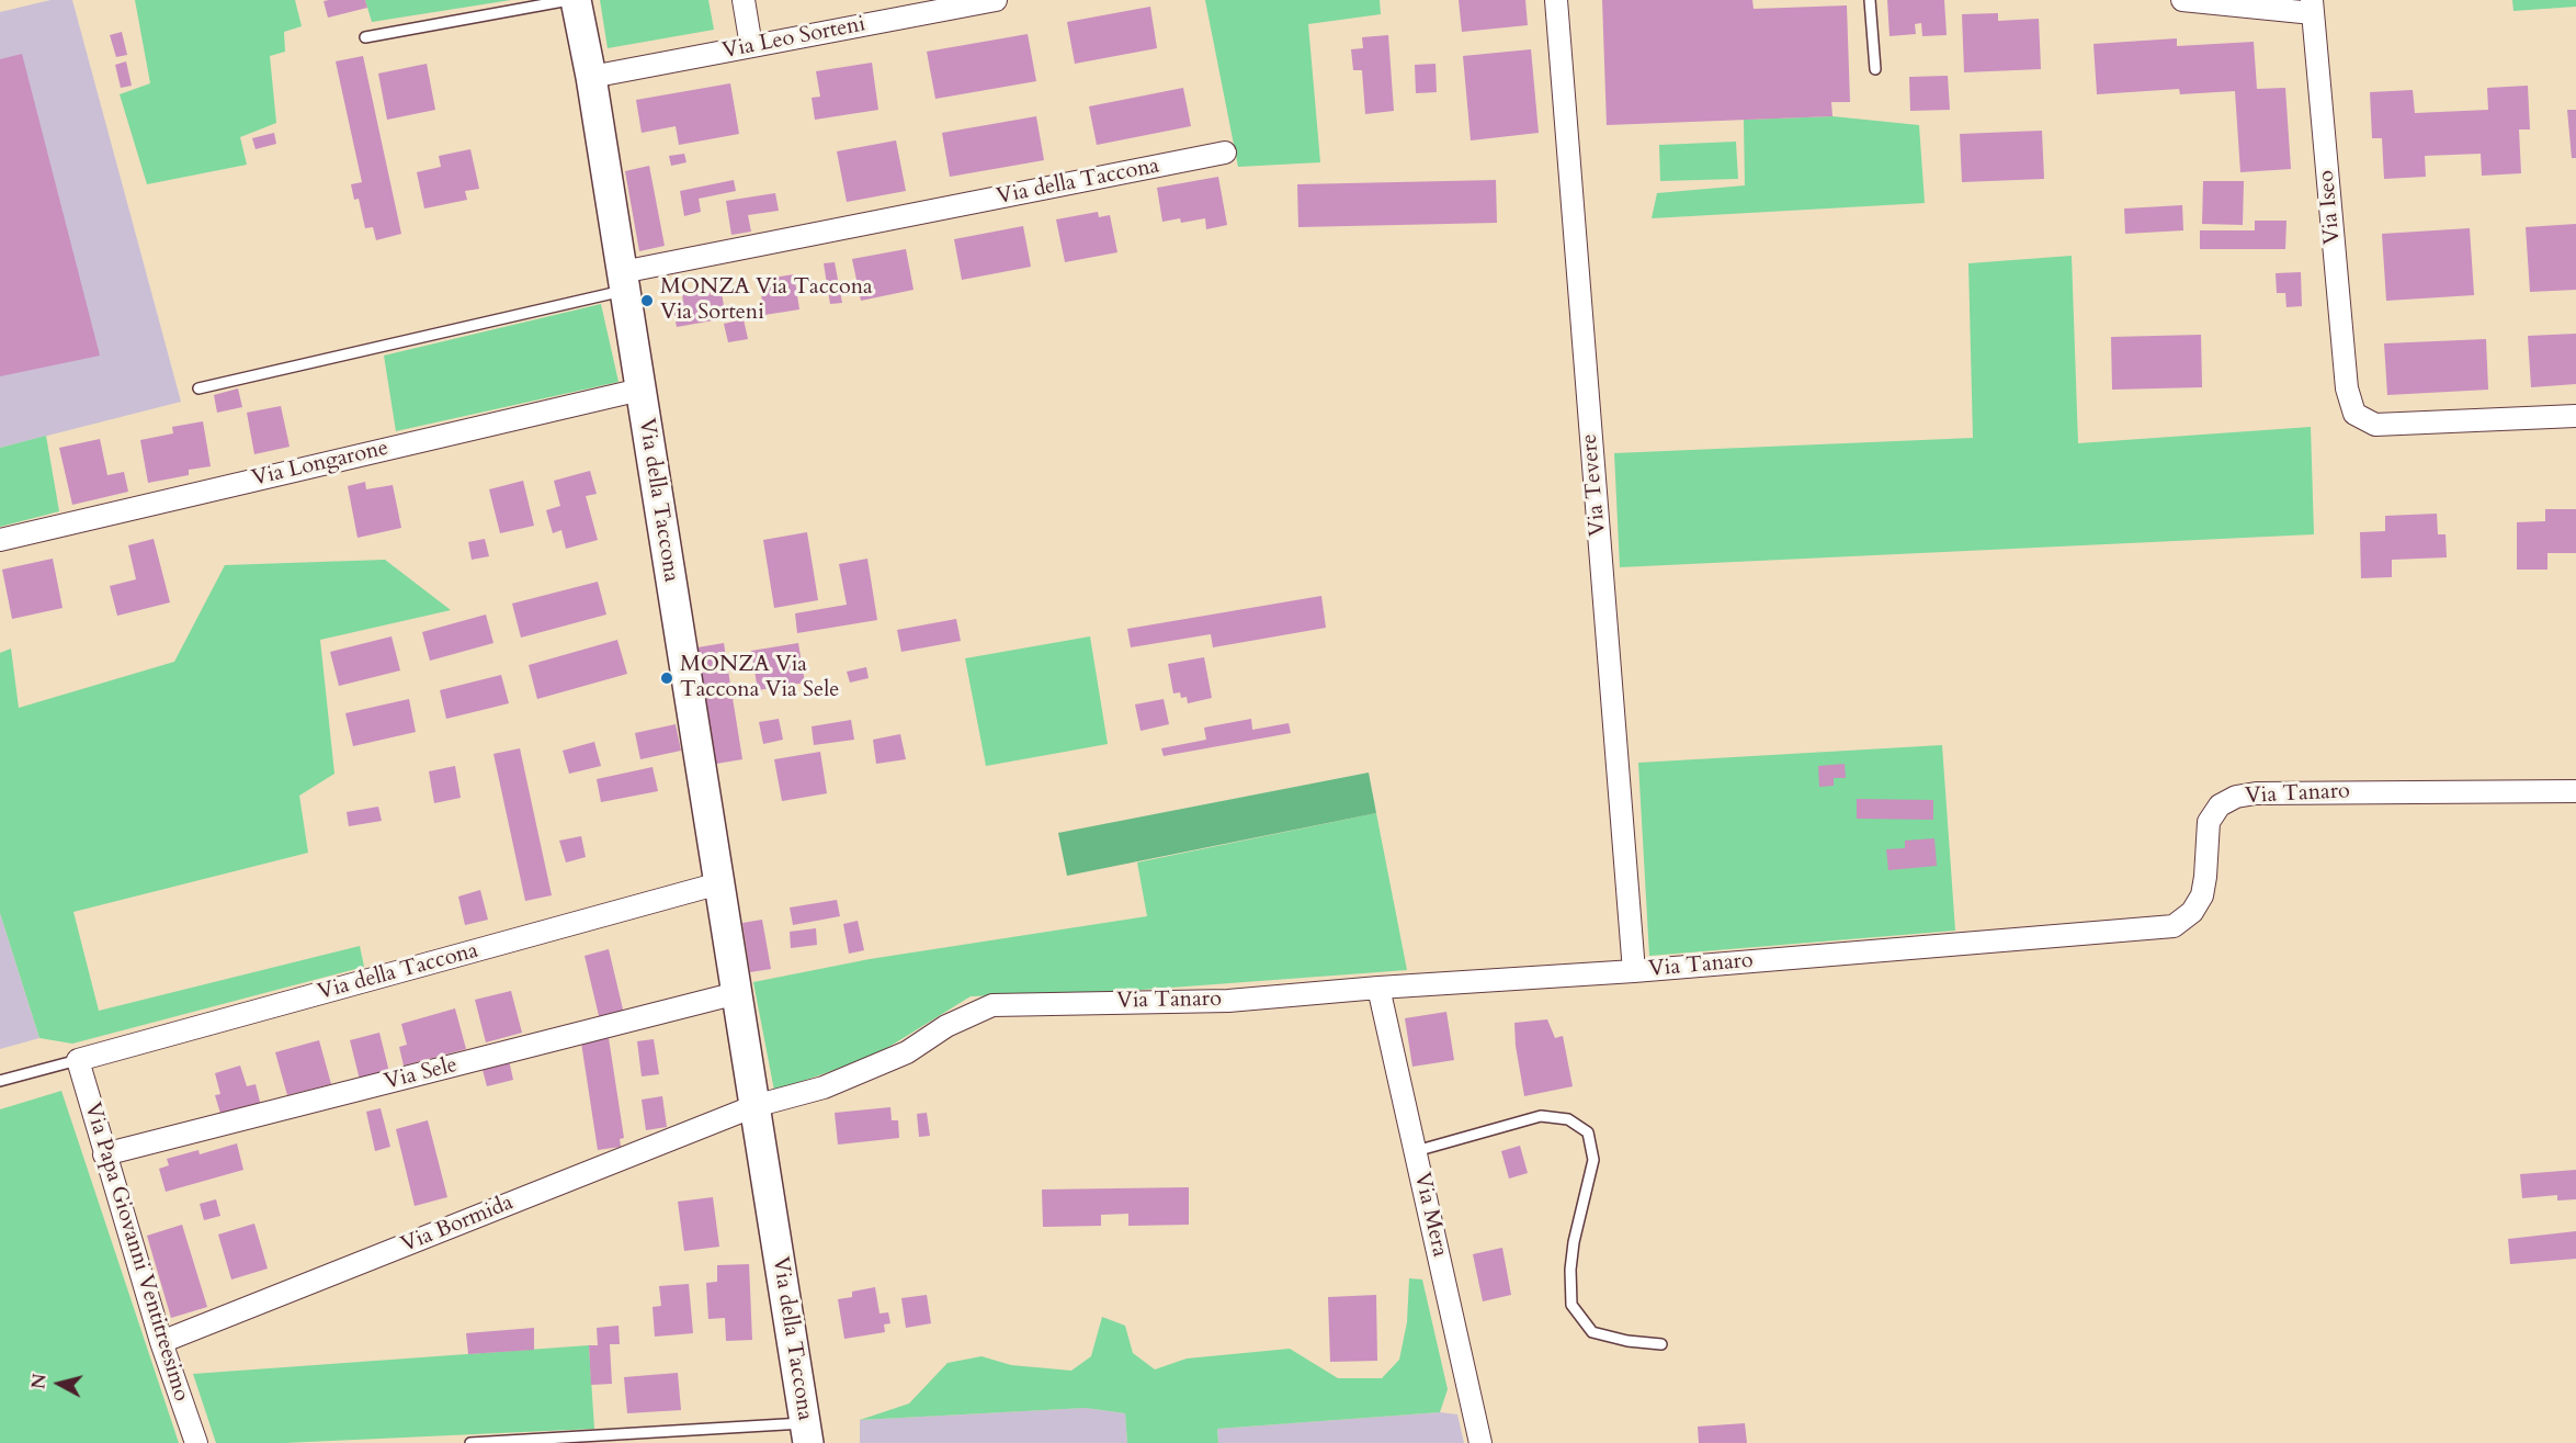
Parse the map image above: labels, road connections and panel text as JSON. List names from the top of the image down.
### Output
{
  "streets": {
    "main road": ["Via della Taccona"],
    "street": [
      "Via Leo Sorteni",
      "Via Iseo",
      "Via Longarone",
      "Via Tevere",
      "Via Tanaro",
      "Via Sele",
      "Via Mera",
      "Via Bormida",
      "Via Papa Giovanni Ventitreesimo"
    ]
  },
  "crossings": [
    ["Via Leo Sorteni", "Via della Taccona"],
    ["Via della Taccona", "Via Longarone"],
    ["Via della Taccona", "Via Tanaro"],
    ["Via della Taccona", "Via Sele"],
    ["Via della Taccona", "Via Bormida"],
    ["Via della Taccona", "Via Papa Giovanni Ventitreesimo"],
    ["Via Tevere", "Via Tanaro"],
    ["Via Tanaro", "Via Mera"],
    ["Via Tanaro", "Via Bormida"],
    ["Via Sele", "Via Papa Giovanni Ventitreesimo"],
    ["Via Bormida", "Via Papa Giovanni Ventitreesimo"]
  ],
  "places": ["MONZA Via Taccona Via Sorteni", "MONZA Via Taccona Via Sele"],
  "north": "left"
}
